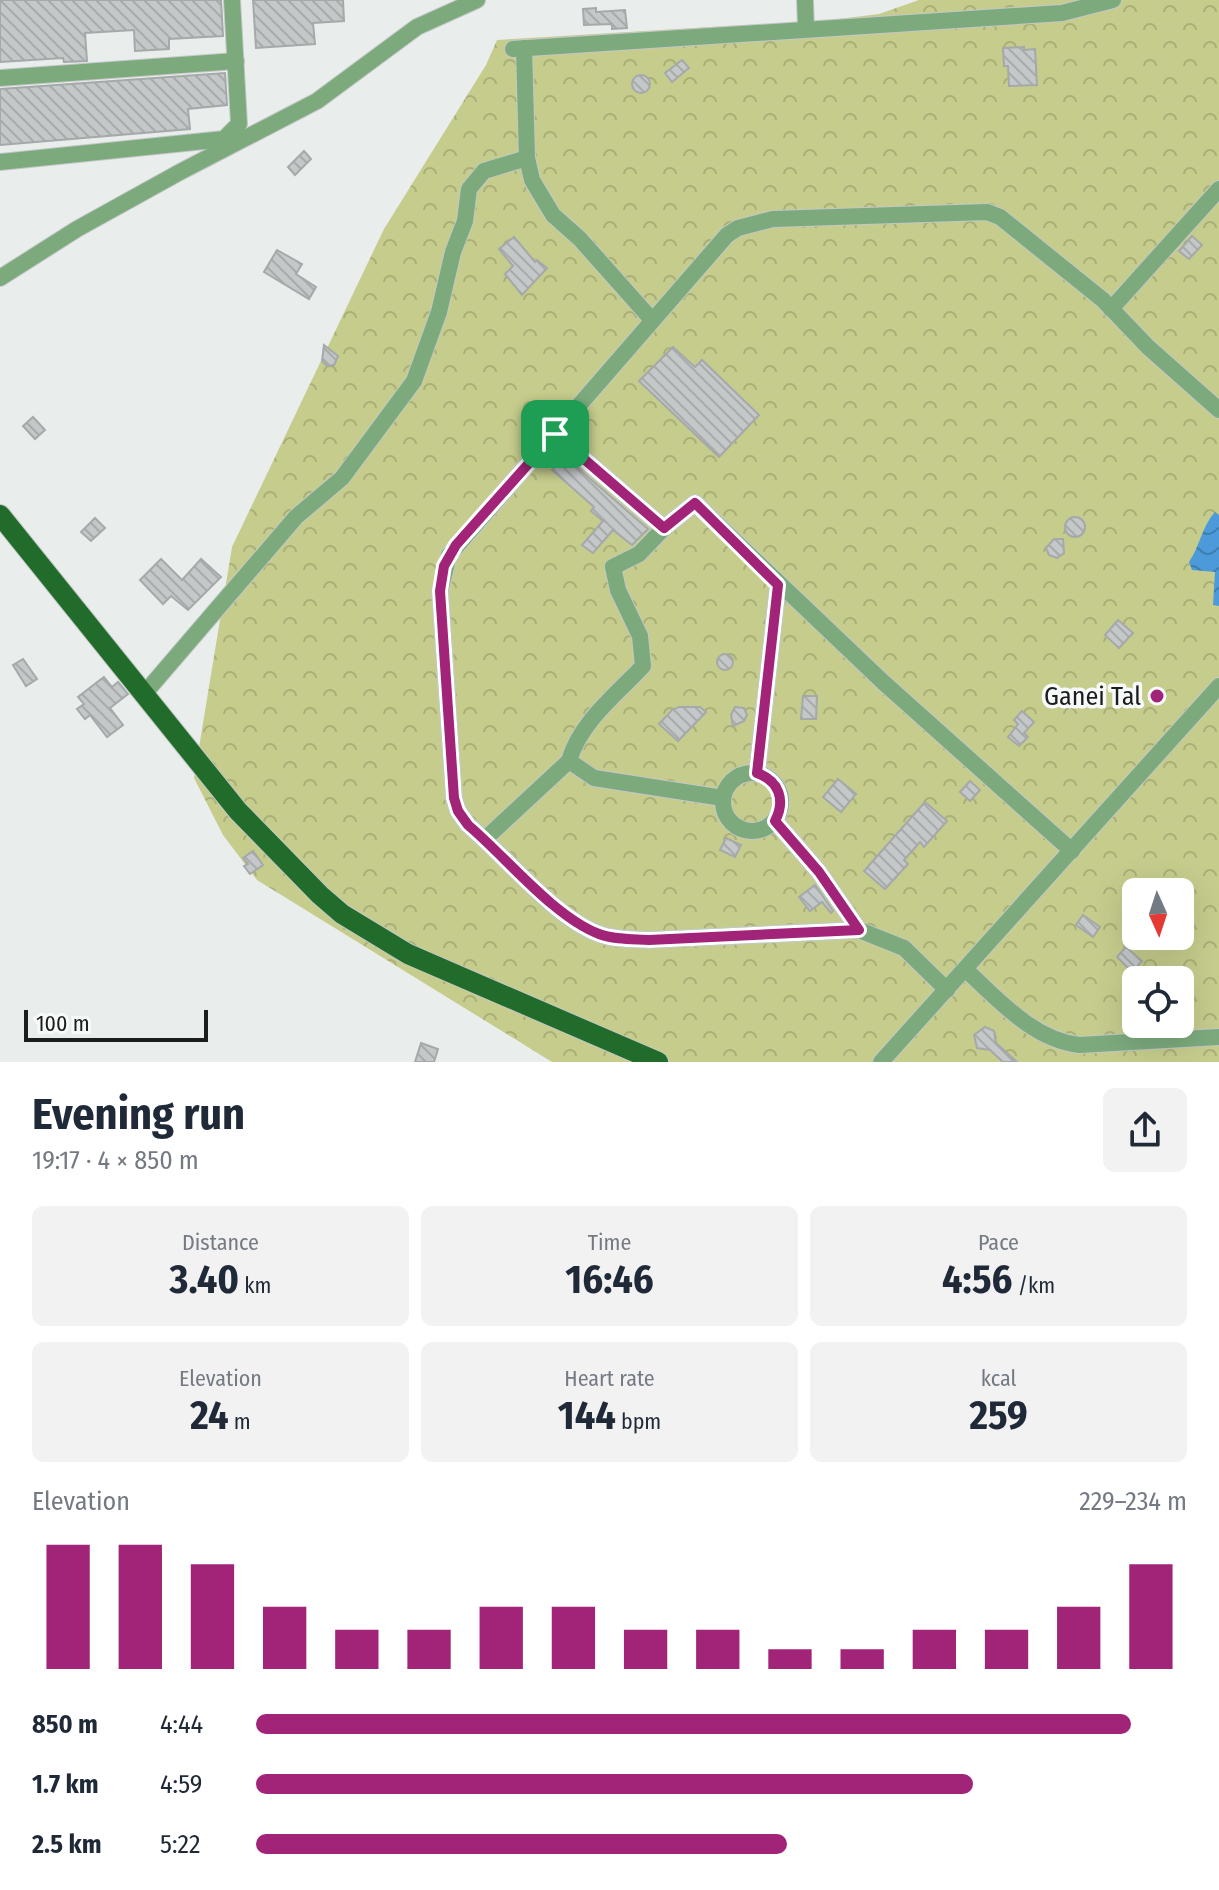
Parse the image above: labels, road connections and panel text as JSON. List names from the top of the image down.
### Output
{
  "places": ["Ganei Tal"],
  "scale_bar": "100 m",
  "north": "bottom",
  "page": {
    "scale": "100 m",
    "heading": ["Evening run", "19:17 · 4 × 850 m"],
    "stats": [
      ["Distance", "3.40 km"],
      ["Time", "16:46"],
      ["Pace", "4:56 /km"],
      ["Elevation", "24 m"],
      ["Heart rate", "144 bpm"],
      ["kcal", "259"]
    ],
    "chart": ["Elevation", "229–234 m"],
    "list": [
      {
        "name": "850 m",
        "note": "4:44"
      },
      {
        "name": "1.7 km",
        "note": "4:59"
      },
      {
        "name": "2.5 km",
        "note": "5:22"
      }
    ]
  }
}
